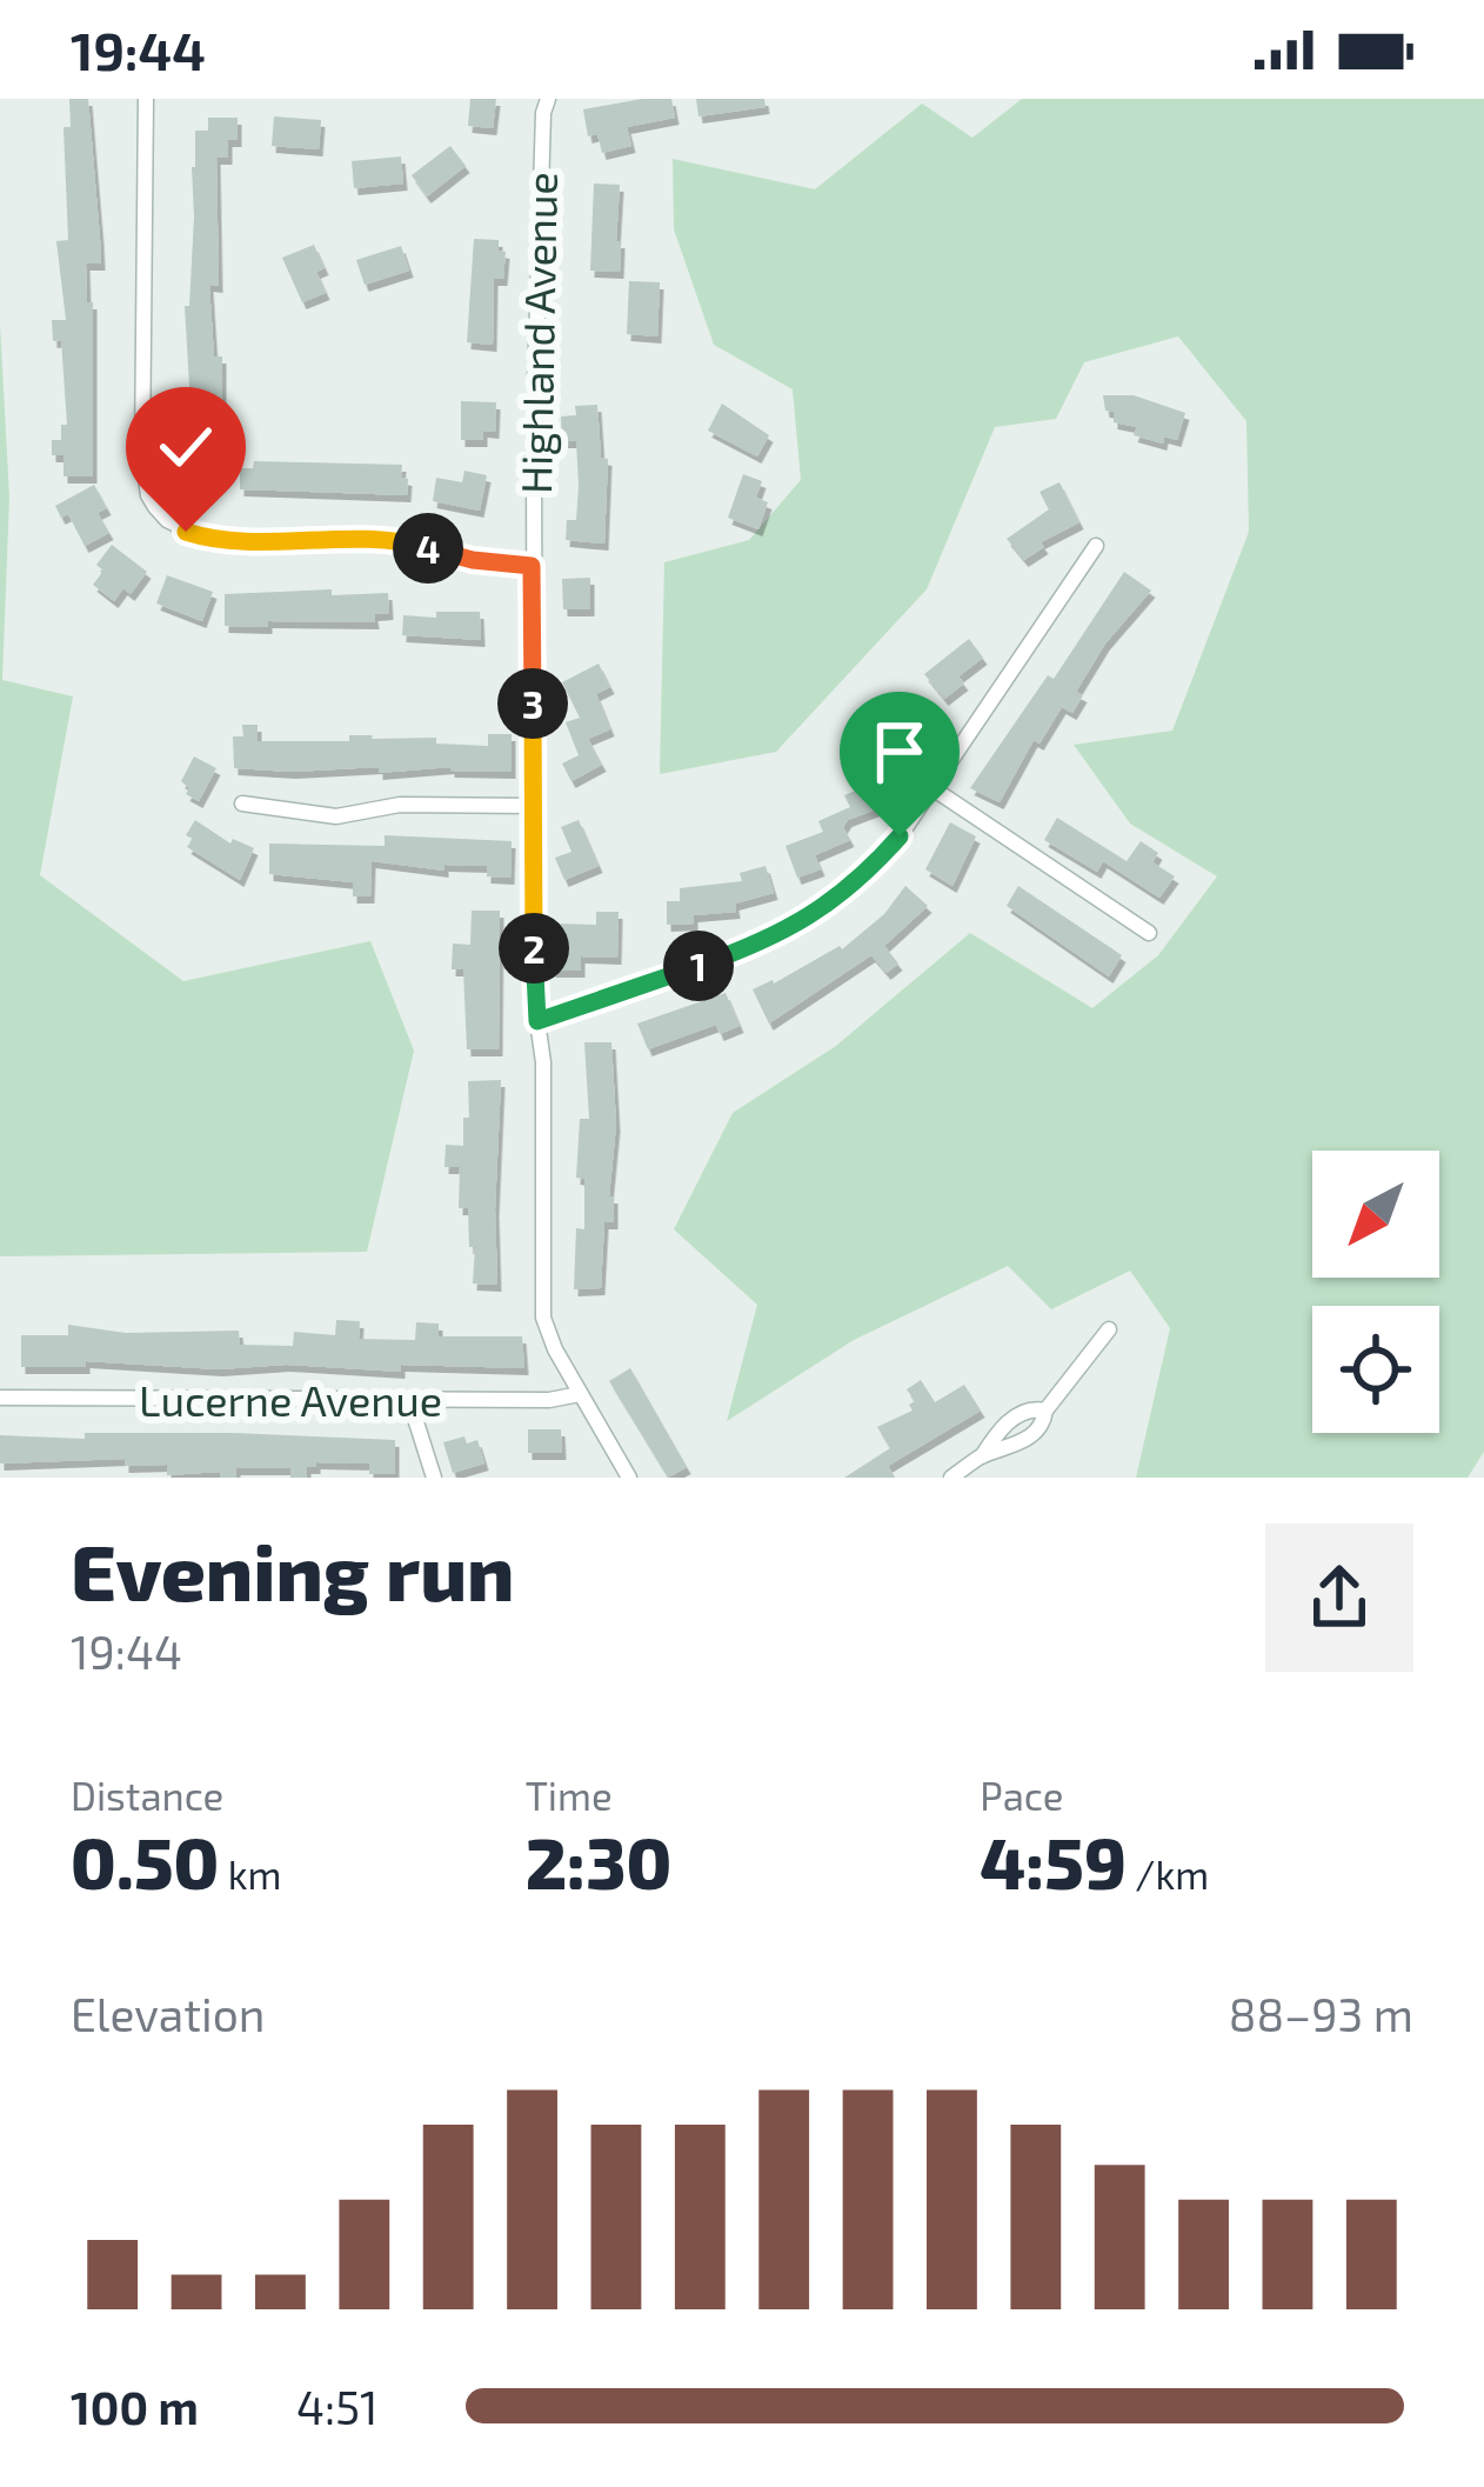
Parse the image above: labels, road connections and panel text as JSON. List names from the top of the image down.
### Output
{
  "streets": {
    "street": ["Highland Avenue", "Lucerne Avenue"]
  },
  "crossings": [
    ["Highland Avenue", "Lucerne Avenue"]
  ],
  "north": "bottom left",
  "page": {
    "status": "19:44",
    "pins": [
      "4",
      "3",
      "2",
      "1"
    ],
    "heading": ["Evening run", "19:44"],
    "stats": [
      ["Distance", "0.50 km"],
      ["Time", "2:30"],
      ["Pace", "4:59 /km"]
    ],
    "chart": ["Elevation", "88–93 m"],
    "list": [
      {
        "name": "100 m",
        "note": "4:51"
      }
    ]
  }
}
